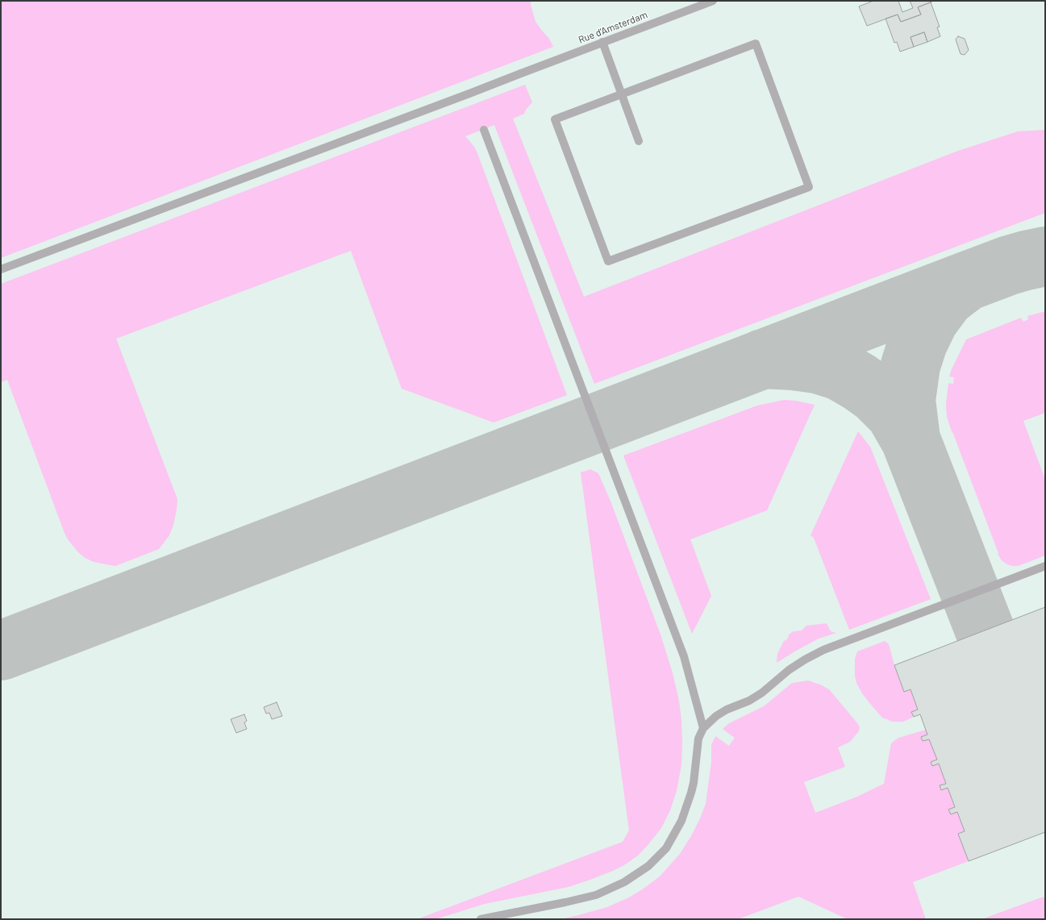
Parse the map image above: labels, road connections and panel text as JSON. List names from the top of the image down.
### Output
{
  "streets": {
    "street": ["Rue d'Amsterdam"]
  }
}
